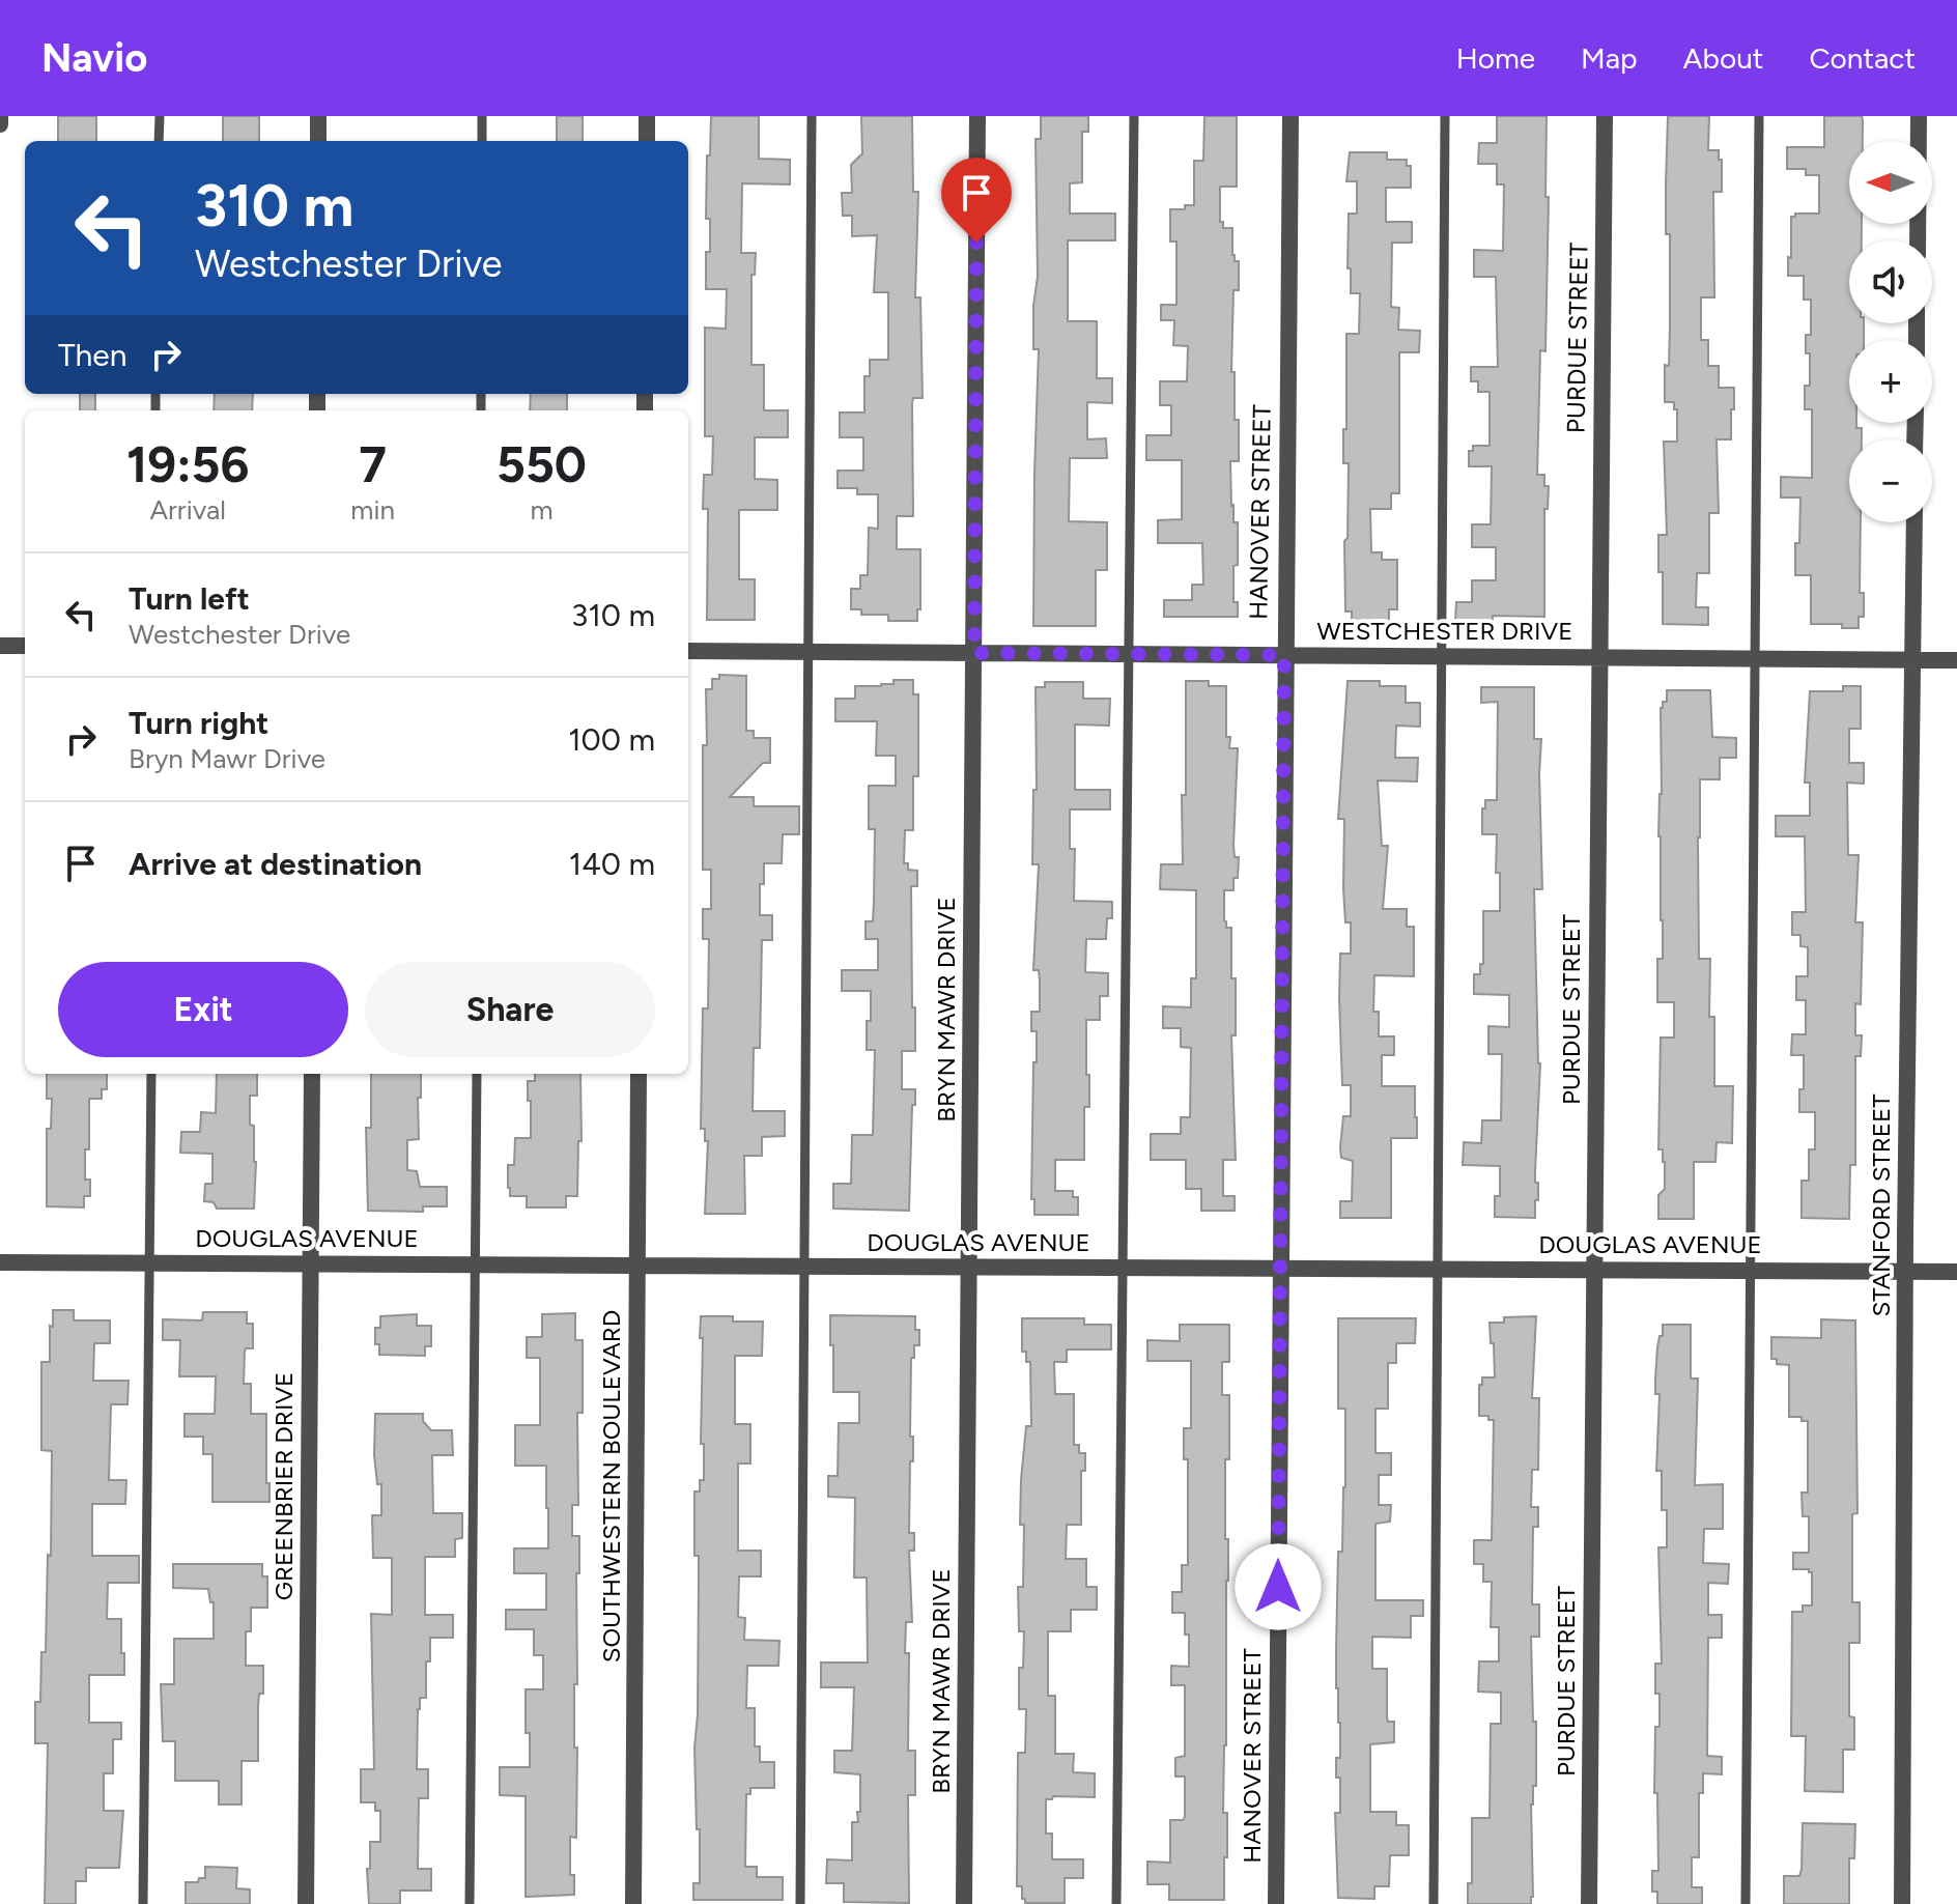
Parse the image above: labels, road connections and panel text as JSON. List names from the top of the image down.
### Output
{
  "streets": {
    "street": [
      "PURDUE STREET",
      "HANOVER STREET",
      "WESTCHESTER DRIVE",
      "BRYN MAWR DRIVE",
      "STANFORD STREET",
      "DOUGLAS AVENUE",
      "GREENBRIER DRIVE",
      "SOUTHWESTERN BOULEVARD"
    ]
  },
  "crossings": [
    ["PURDUE STREET", "WESTCHESTER DRIVE"],
    ["PURDUE STREET", "DOUGLAS AVENUE"],
    ["HANOVER STREET", "WESTCHESTER DRIVE"],
    ["HANOVER STREET", "DOUGLAS AVENUE"],
    ["WESTCHESTER DRIVE", "BRYN MAWR DRIVE"],
    ["WESTCHESTER DRIVE", "STANFORD STREET"],
    ["BRYN MAWR DRIVE", "DOUGLAS AVENUE"],
    ["STANFORD STREET", "DOUGLAS AVENUE"],
    ["DOUGLAS AVENUE", "GREENBRIER DRIVE"],
    ["DOUGLAS AVENUE", "SOUTHWESTERN BOULEVARD"]
  ],
  "north": "left",
  "page": {
    "header": "Navio",
    "nav": [
      "Home",
      "Map",
      "About",
      "Contact"
    ],
    "map_buttons": ["+", "−"],
    "turn": ["310 m", "Westchester Drive"],
    "then": "Then",
    "eta": [
      "19:56",
      "Arrival",
      "7",
      "min",
      "550",
      "m"
    ],
    "list": [
      {
        "name": "Turn left",
        "note": "Westchester Drive",
        "value": "310 m"
      },
      {
        "name": "Turn right",
        "note": "Bryn Mawr Drive",
        "value": "100 m"
      },
      {
        "name": "Arrive at destination",
        "value": "140 m"
      }
    ],
    "buttons": ["Exit", "Share"]
  }
}
